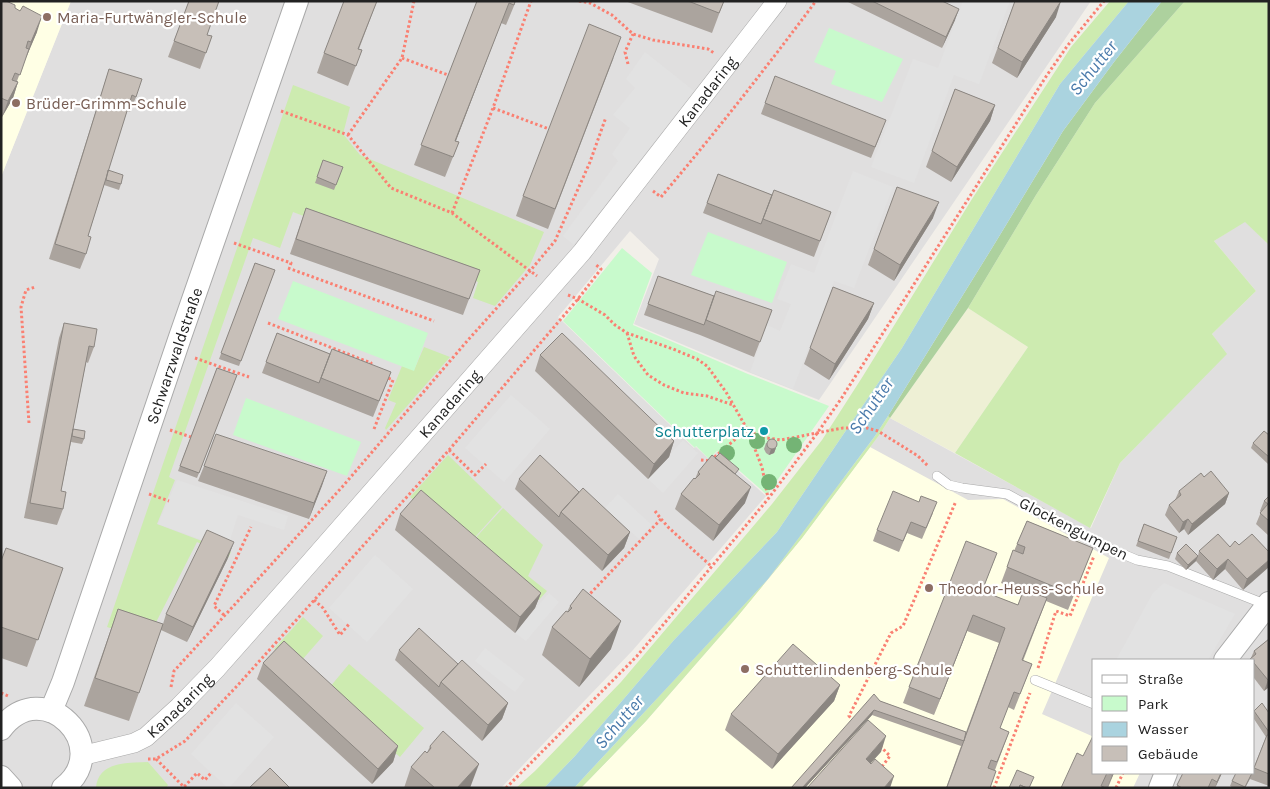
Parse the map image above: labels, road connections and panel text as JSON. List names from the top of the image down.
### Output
{
  "streets": {
    "street": ["Kanadaring", "Schwarzwaldstraße"],
    "lane": ["Glockengumpen"]
  },
  "water": ["Schutter"],
  "places": [
    "Maria-Furtwängler-Schule",
    "Brüder-Grimm-Schule",
    "Schutterplatz",
    "Theodor-Heuss-Schule",
    "Schutterlindenberg-Schule"
  ],
  "legend": [
    "Straße",
    "Park",
    "Wasser",
    "Gebäude"
  ]
}
